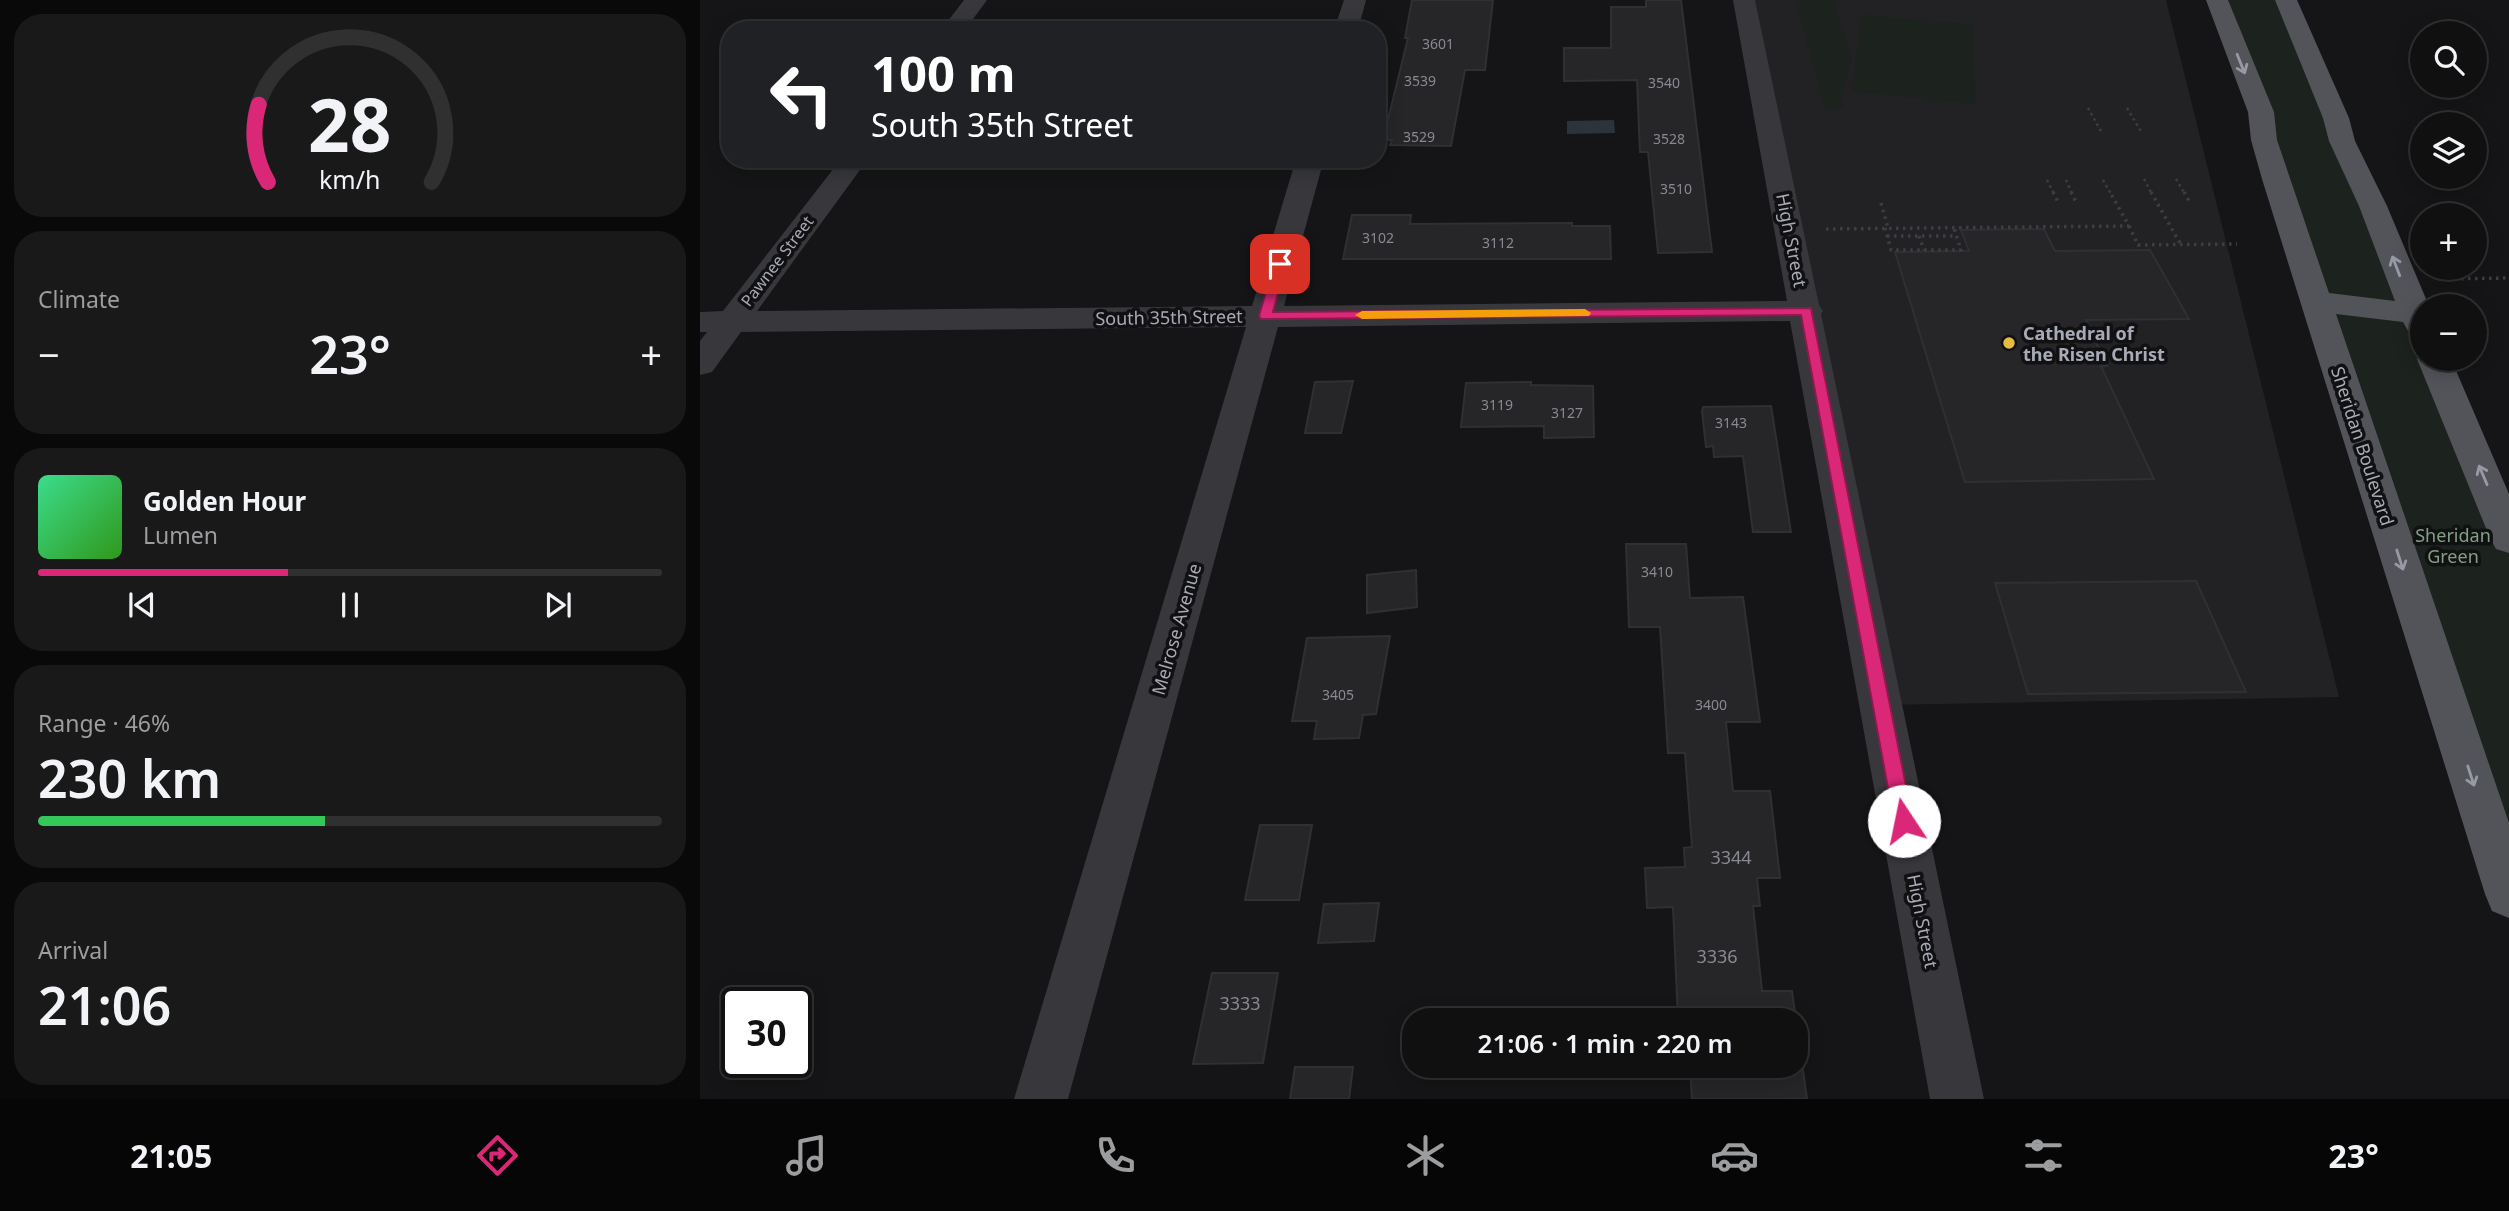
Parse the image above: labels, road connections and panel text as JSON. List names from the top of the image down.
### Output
{
  "streets": {
    "main road": ["Sheridan Boulevard"],
    "street": [
      "High Street",
      "Pawnee Street",
      "South 35th Street",
      "Melrose Avenue"
    ]
  },
  "crossings": [
    ["High Street", "South 35th Street"],
    ["Pawnee Street", "South 35th Street"],
    ["South 35th Street", "Melrose Avenue"]
  ],
  "parks": ["Sheridan Green"],
  "places": ["Cathedral of the Risen Christ"],
  "house_numbers": [
    "3601",
    "3539",
    "3540",
    "3529",
    "3528",
    "3510",
    "3102",
    "3112",
    "3119",
    "3127",
    "3143",
    "3410",
    "3405",
    "3400",
    "3344",
    "3336",
    "3333"
  ],
  "page": {
    "map_buttons": ["+", "−"],
    "turn": ["100 m", "South 35th Street"],
    "tile": [
      "Climate",
      ["Range · 46%", "230 km"],
      ["Arrival", "21:06"]
    ],
    "heat": ["−", "23°", "+"],
    "song": ["Golden Hour", "Lumen"],
    "limit": "30",
    "trip": "21:06 · 1 min · 220 m",
    "tabs": ["21:05", "23°"],
    "gauge": ["28", "km/h"]
  }
}
